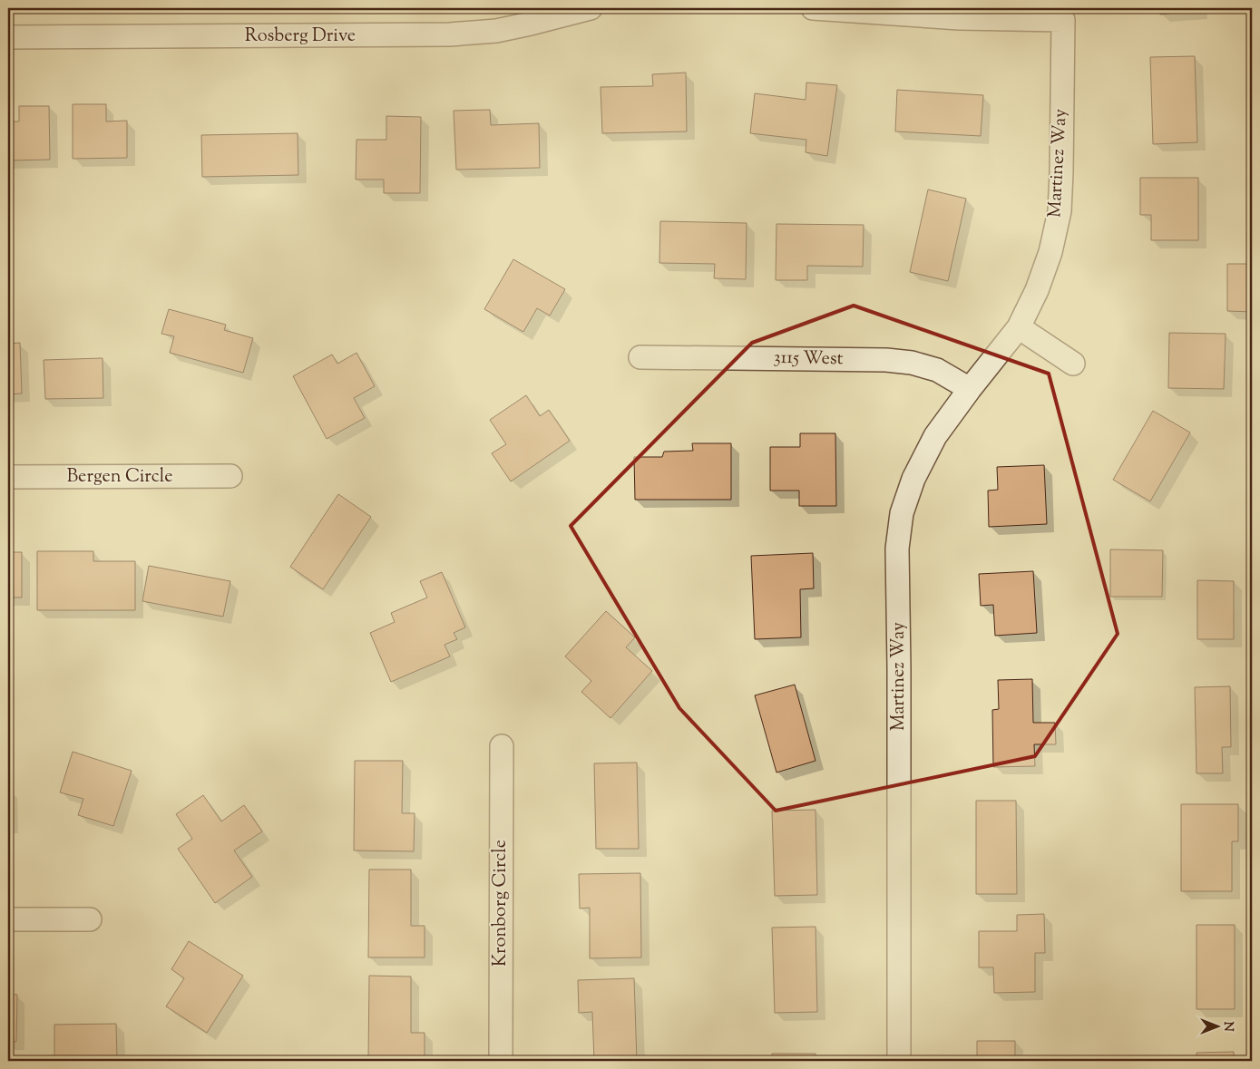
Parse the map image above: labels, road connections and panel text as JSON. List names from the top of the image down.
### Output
{
  "streets": {
    "street": [
      "Rosberg Drive",
      "Martinez Way",
      "3115 West",
      "Bergen Circle",
      "Kronborg Circle"
    ]
  },
  "crossings": [
    ["Martinez Way", "3115 West"]
  ],
  "north": "right"
}
